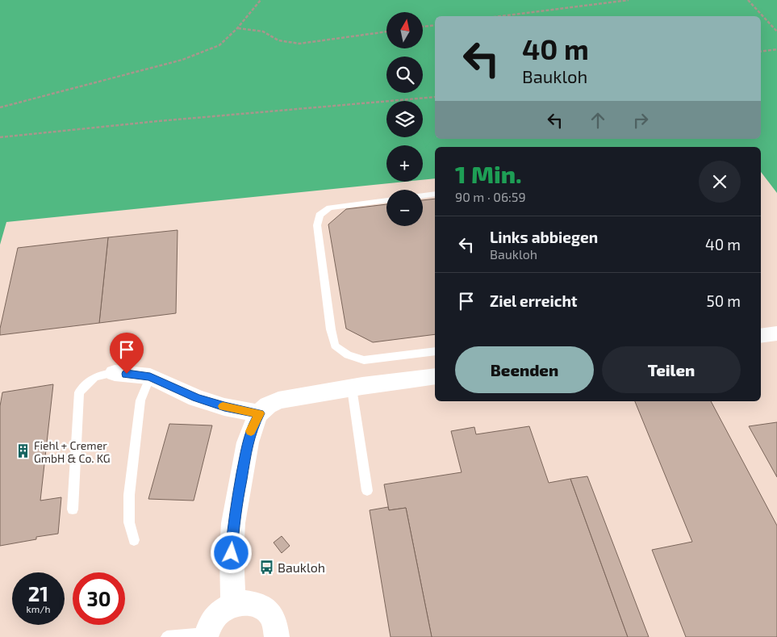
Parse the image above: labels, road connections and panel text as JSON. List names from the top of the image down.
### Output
{
  "places": {
    "building": ["Fiehl + Cremer GmbH & Co. KG"],
    "bus stop": ["Baukloh"]
  },
  "north": "top",
  "page": {
    "map_buttons": ["+", "−"],
    "turn": ["40 m", "Baukloh"],
    "heading": ["1 Min.", "90 m · 06:59"],
    "list": [
      {
        "name": "Links abbiegen",
        "note": "Baukloh",
        "value": "40 m"
      },
      {
        "name": "Ziel erreicht",
        "value": "50 m"
      }
    ],
    "buttons": ["Beenden", "Teilen"],
    "speed": "21 km/h",
    "limit": "30"
  }
}
